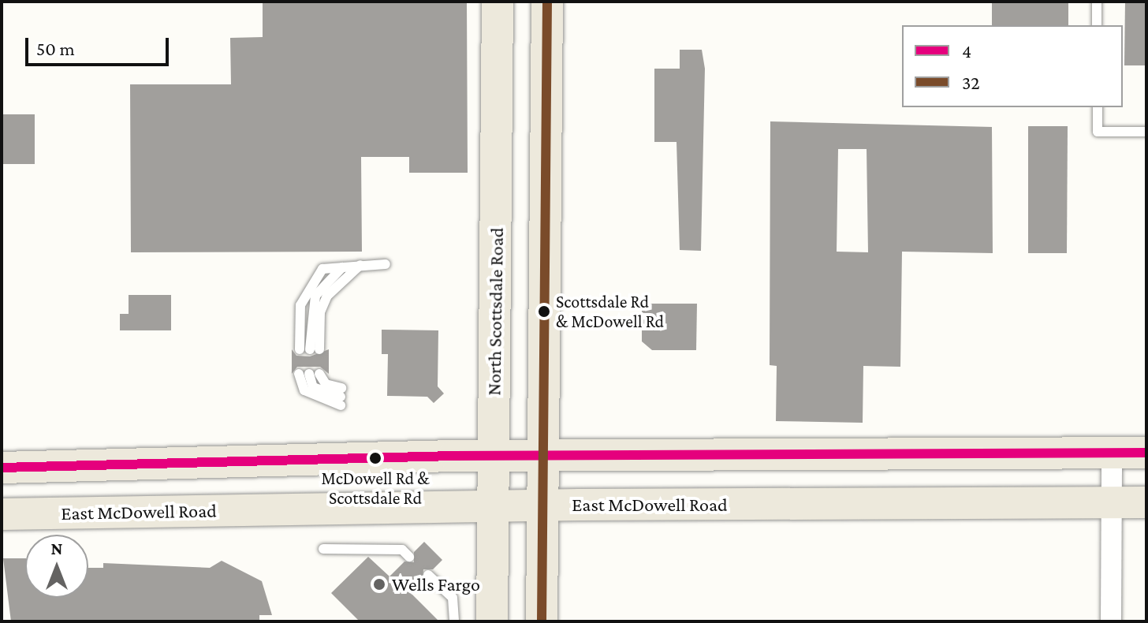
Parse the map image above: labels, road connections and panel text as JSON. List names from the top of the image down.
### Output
{
  "streets": {
    "main road": ["North Scottsdale Road", "East McDowell Road"]
  },
  "crossings": [
    ["North Scottsdale Road", "East McDowell Road"]
  ],
  "places": ["Scottsdale Rd & McDowell Rd", "McDowell Rd & Scottsdale Rd", "Wells Fargo"],
  "lines": ["transit line 32", "transit line 4"],
  "legend": ["4", "32"],
  "scale_bar": "50 m",
  "north": "top"
}
